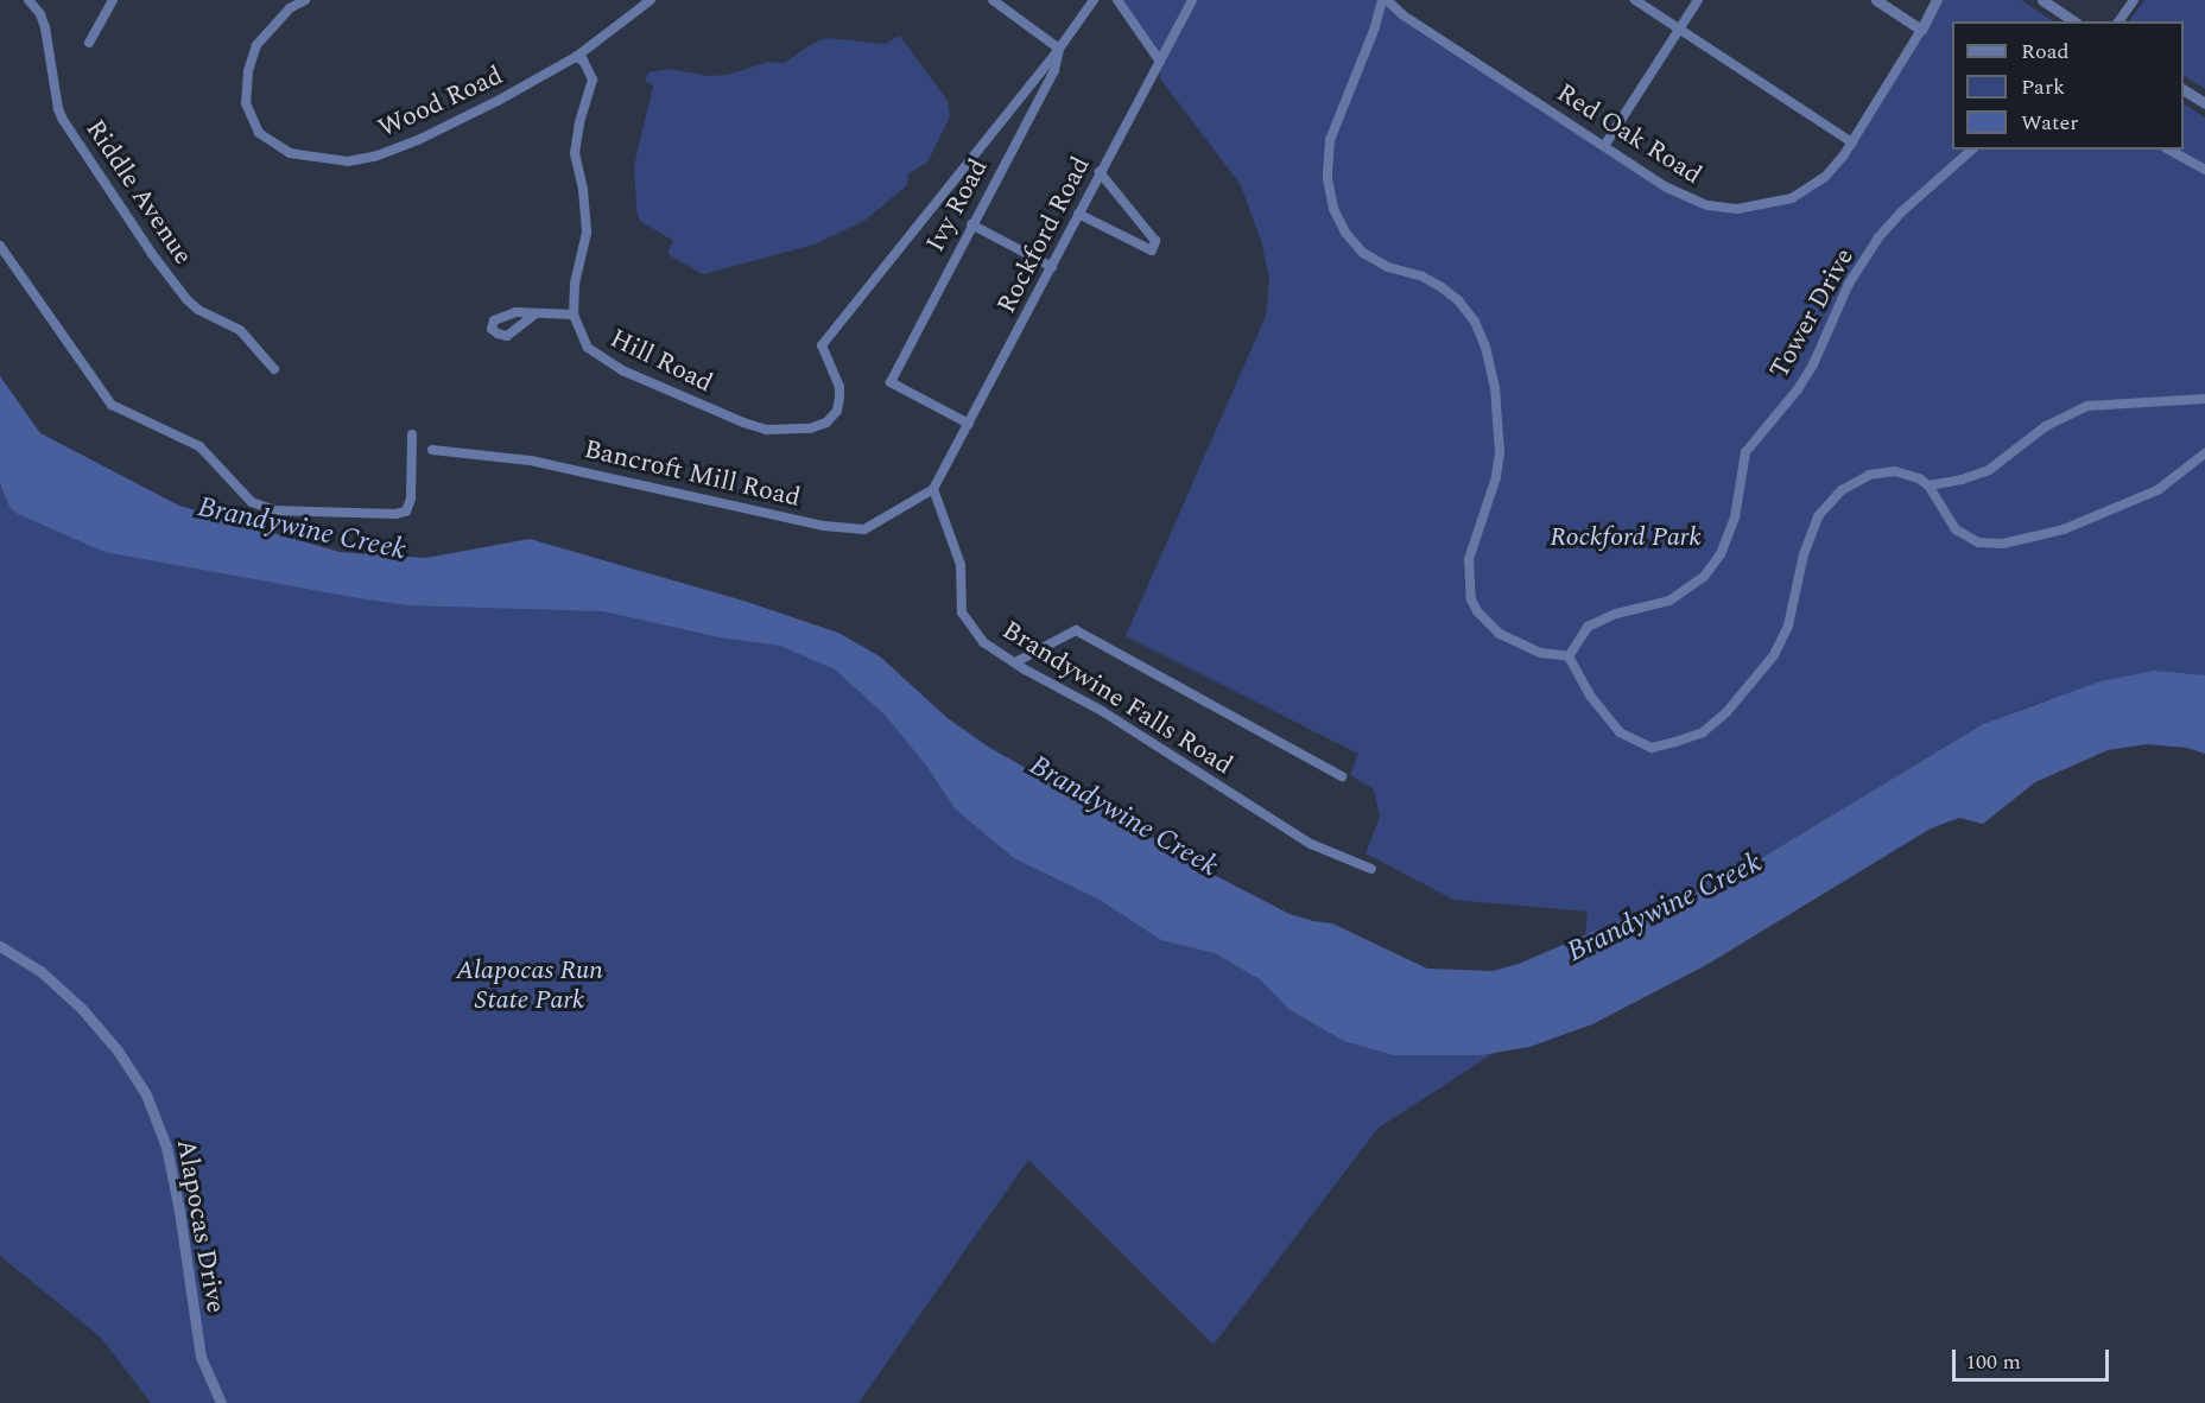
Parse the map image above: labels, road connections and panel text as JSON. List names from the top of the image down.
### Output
{
  "streets": {
    "street": [
      "Wood Road",
      "Red Oak Road",
      "Riddle Avenue",
      "Ivy Road",
      "Rockford Road",
      "Tower Drive",
      "Hill Road",
      "Bancroft Mill Road",
      "Brandywine Falls Road",
      "Alapocas Drive"
    ]
  },
  "crossings": [
    ["Wood Road", "Hill Road"],
    ["Ivy Road", "Rockford Road"],
    ["Ivy Road", "Hill Road"],
    ["Rockford Road", "Bancroft Mill Road"],
    ["Rockford Road", "Brandywine Falls Road"],
    ["Bancroft Mill Road", "Brandywine Falls Road"]
  ],
  "water": ["Brandywine Creek"],
  "parks": ["Rockford Park", "Alapocas Run State Park"],
  "legend": ["Road", "Park", "Water"],
  "scale_bar": "100 m"
}
